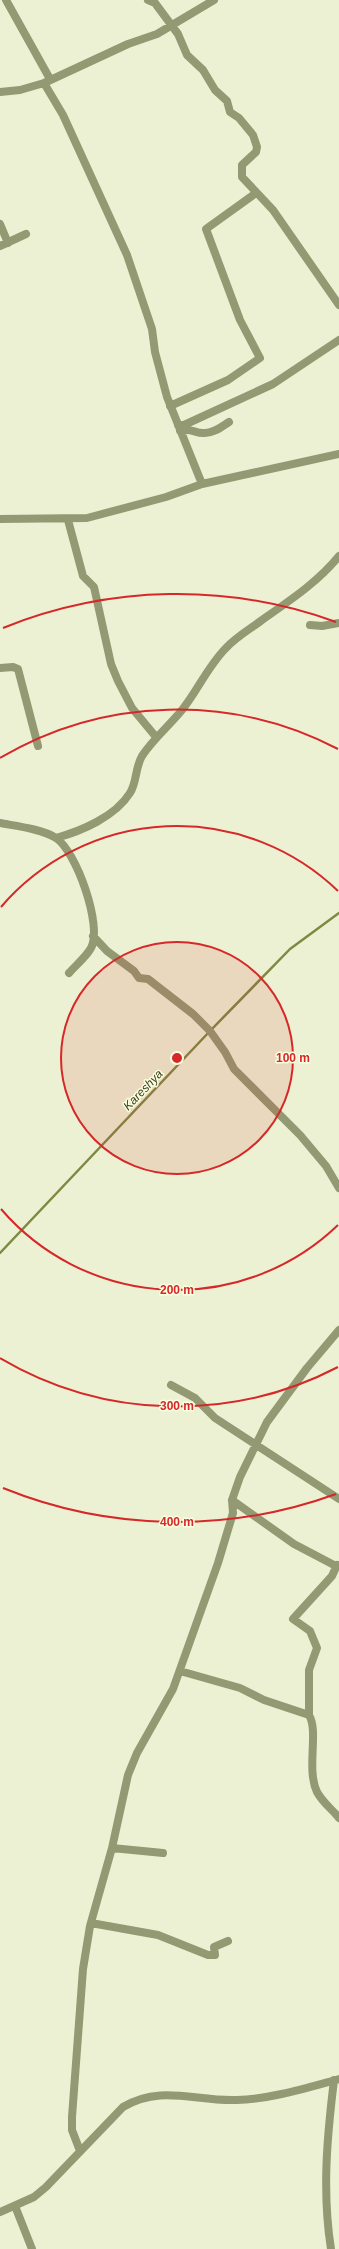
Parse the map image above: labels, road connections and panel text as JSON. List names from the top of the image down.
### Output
{
  "water": ["Kareshya"],
  "rings": [
    "100 m",
    "200 m",
    "300 m",
    "400 m"
  ]
}
